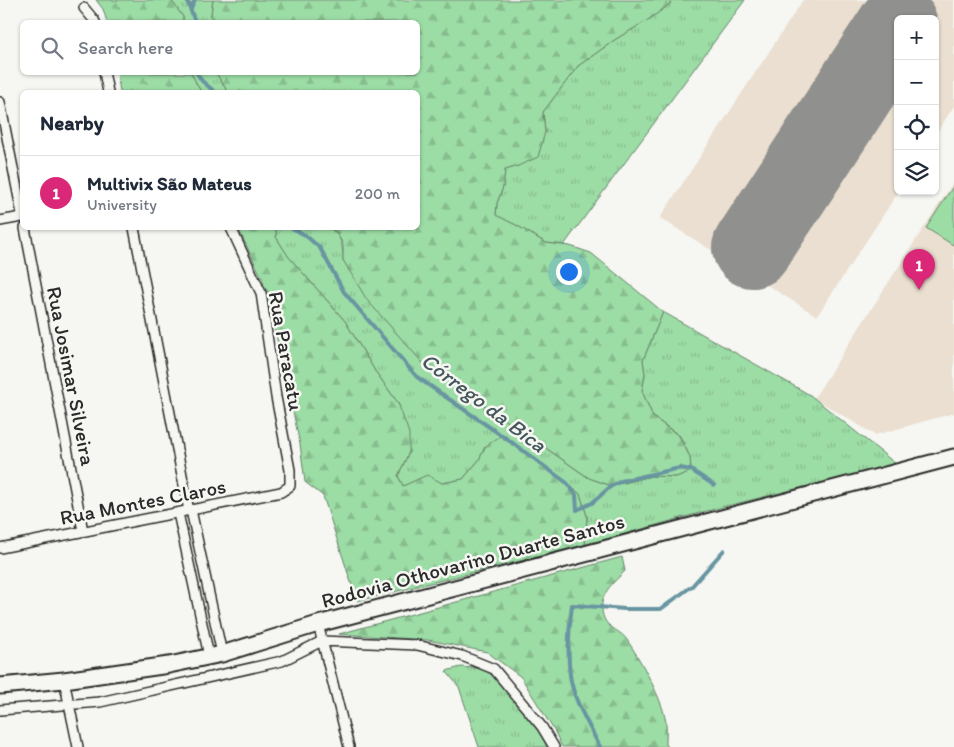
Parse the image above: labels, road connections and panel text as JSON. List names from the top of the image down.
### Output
{
  "streets": {
    "main road": ["Rodovia Othovarino Duarte Santos"],
    "street": ["Rua Paracatu", "Rua Josimar Silveira", "Rua Montes Claros"]
  },
  "crossings": [
    ["Rua Paracatu", "Rua Montes Claros"],
    ["Rua Josimar Silveira", "Rua Montes Claros"]
  ],
  "water": ["Córrego da Bica"],
  "page": {
    "map_buttons": ["+", "−"],
    "search": "Search here",
    "heading": "Nearby",
    "list": [
      {
        "mark": "1",
        "name": "Multivix São Mateus",
        "note": "University",
        "value": "200 m"
      }
    ],
    "pins": "1"
  }
}
